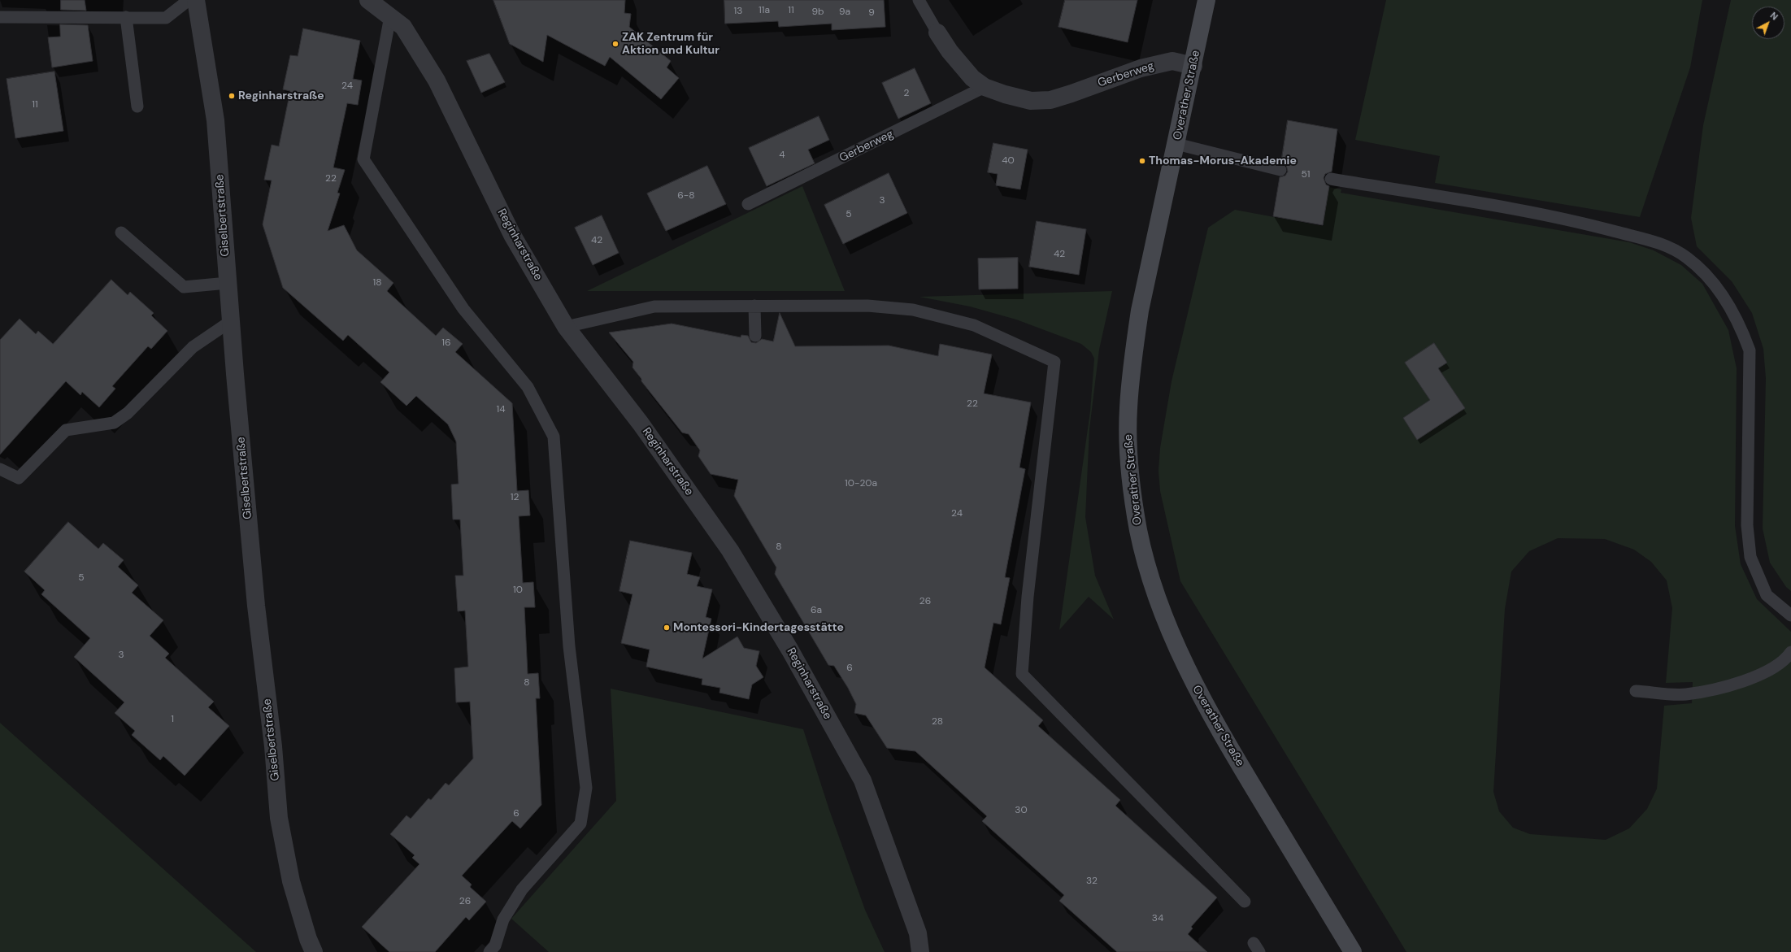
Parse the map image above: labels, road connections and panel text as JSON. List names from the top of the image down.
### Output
{
  "streets": {
    "main road": ["Overather Straße"],
    "street": ["Gerberweg", "Giselbertstraße", "Reginharstraße"]
  },
  "crossings": [
    ["Gerberweg", "Overather Straße"]
  ],
  "places": [
    "ZAK Zentrum für Aktion und Kultur",
    "Reginharstraße",
    "Thomas-Morus-Akademie",
    "Montessori-Kindertagesstätte"
  ],
  "house_numbers": [
    "11a",
    "11",
    "13",
    "9b",
    "9a",
    "9",
    "24",
    "2",
    "11",
    "4",
    "40",
    "51",
    "22",
    "6-8",
    "3",
    "5",
    "42",
    "42",
    "18",
    "16",
    "22",
    "14",
    "10-20a",
    "12",
    "24",
    "8",
    "5",
    "10",
    "26",
    "6a",
    "3",
    "6",
    "8",
    "1",
    "28",
    "30",
    "6",
    "32",
    "26",
    "34"
  ],
  "north": "top right"
}
